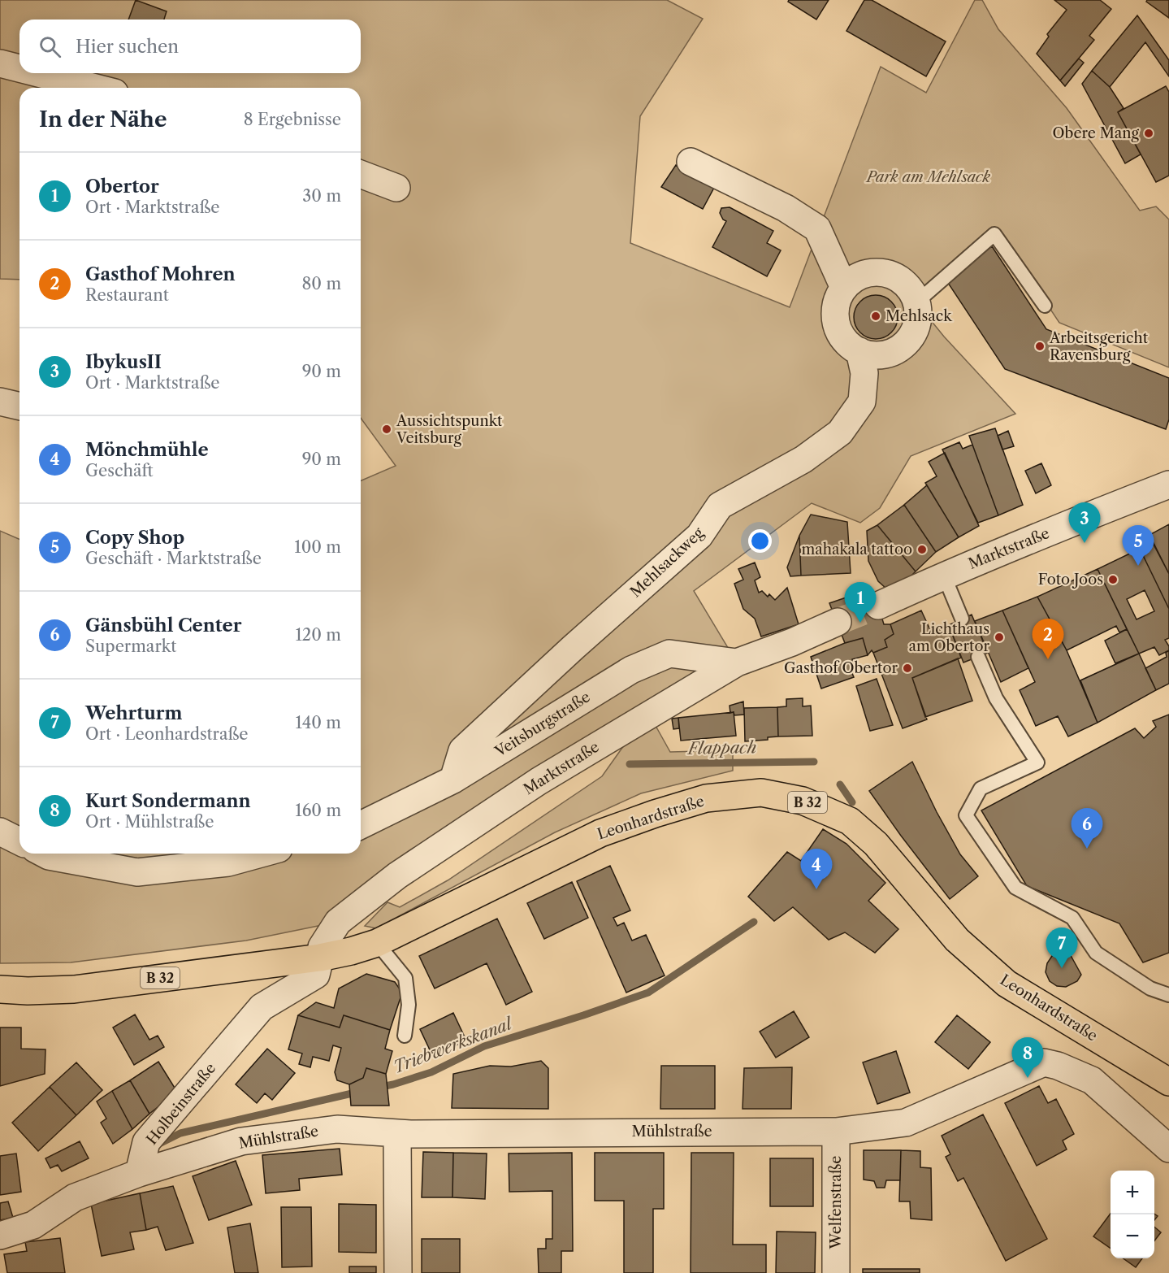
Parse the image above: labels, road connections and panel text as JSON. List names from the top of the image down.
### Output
{
  "streets": {
    "main road": ["B 32", "Leonhardstraße"],
    "street": [
      "Marktstraße",
      "Mehlsackweg",
      "Veitsburgstraße",
      "Holbeinstraße",
      "Mühlstraße",
      "Welfenstraße"
    ]
  },
  "crossings": [
    ["Marktstraße", "Veitsburgstraße"],
    ["Marktstraße", "B 32"],
    ["Marktstraße", "Leonhardstraße"],
    ["Marktstraße", "Holbeinstraße"],
    ["Mehlsackweg", "Veitsburgstraße"],
    ["B 32", "Leonhardstraße"],
    ["B 32", "Holbeinstraße"],
    ["Leonhardstraße", "Holbeinstraße"],
    ["Holbeinstraße", "Mühlstraße"],
    ["Mühlstraße", "Welfenstraße"]
  ],
  "water": ["Flappach", "Triebwerkskanal"],
  "parks": ["Park am Mehlsack"],
  "places": [
    "Obere Mang",
    "Mehlsack",
    "Arbeitsgericht Ravensburg",
    "Aussichtspunkt Veitsburg",
    "mahakala tattoo",
    "Foto Joos",
    "Lichthaus am Obertor",
    "Gasthof Obertor"
  ],
  "page": {
    "search": "Hier suchen",
    "heading": ["In der Nähe", "8 Ergebnisse"],
    "list": [
      {
        "mark": "1",
        "name": "Obertor",
        "note": "Ort · Marktstraße",
        "value": "30 m"
      },
      {
        "mark": "2",
        "name": "Gasthof Mohren",
        "note": "Restaurant",
        "value": "80 m"
      },
      {
        "mark": "3",
        "name": "IbykusII",
        "note": "Ort · Marktstraße",
        "value": "90 m"
      },
      {
        "mark": "4",
        "name": "Mönchmühle",
        "note": "Geschäft",
        "value": "90 m"
      },
      {
        "mark": "5",
        "name": "Copy Shop",
        "note": "Geschäft · Marktstraße",
        "value": "100 m"
      },
      {
        "mark": "6",
        "name": "Gänsbühl Center",
        "note": "Supermarkt",
        "value": "120 m"
      },
      {
        "mark": "7",
        "name": "Wehrturm",
        "note": "Ort · Leonhardstraße",
        "value": "140 m"
      },
      {
        "mark": "8",
        "name": "Kurt Sondermann",
        "note": "Ort · Mühlstraße",
        "value": "160 m"
      }
    ],
    "pins": [
      "3",
      "5",
      "1",
      "2",
      "6",
      "4",
      "7",
      "8"
    ],
    "map_buttons": ["+", "−"]
  }
}
